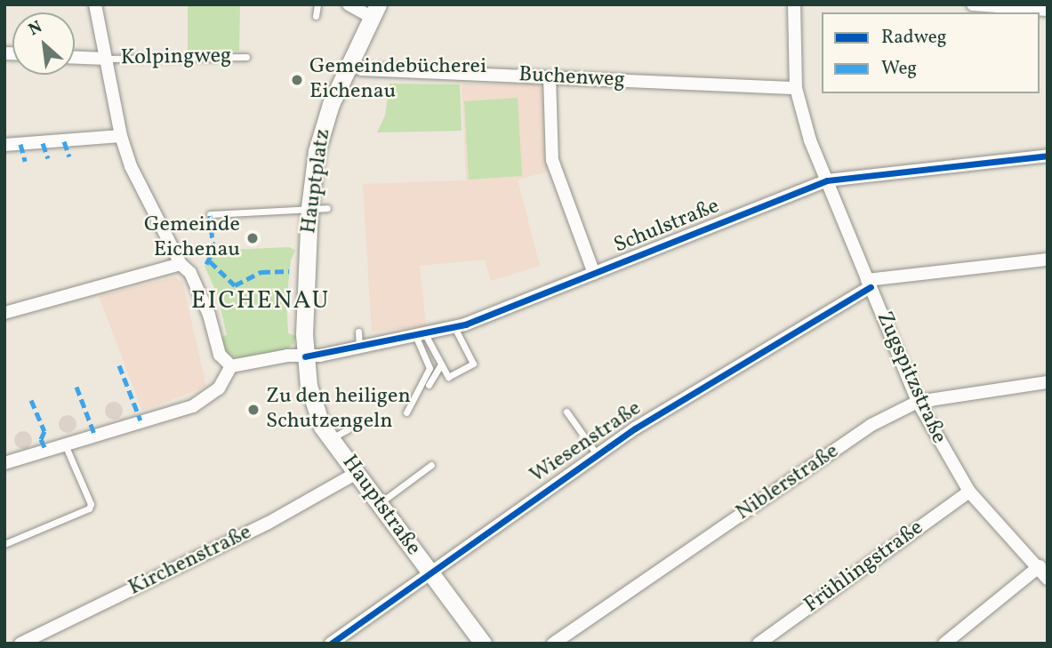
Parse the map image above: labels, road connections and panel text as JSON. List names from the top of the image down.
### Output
{
  "streets": {
    "main road": ["Hauptplatz", "Hauptstraße"],
    "street": [
      "Buchenweg",
      "Schulstraße",
      "Zugspitzstraße",
      "Wiesenstraße",
      "Niblerstraße",
      "Kirchenstraße",
      "Frühlingstraße"
    ],
    "lane": ["Kolpingweg"]
  },
  "crossings": [
    ["Buchenweg", "Hauptplatz"],
    ["Buchenweg", "Zugspitzstraße"],
    ["Hauptplatz", "Schulstraße"],
    ["Hauptplatz", "Hauptstraße"],
    ["Schulstraße", "Zugspitzstraße"],
    ["Schulstraße", "Hauptstraße"],
    ["Zugspitzstraße", "Wiesenstraße"],
    ["Zugspitzstraße", "Niblerstraße"],
    ["Zugspitzstraße", "Frühlingstraße"],
    ["Wiesenstraße", "Hauptstraße"],
    ["Hauptstraße", "Kirchenstraße"]
  ],
  "districts": ["EICHENAU"],
  "places": ["Gemeindebücherei Eichenau", "Gemeinde Eichenau", "Zu den heiligen Schutzengeln"],
  "legend": ["Radweg", "Weg"],
  "north": "top left"
}
